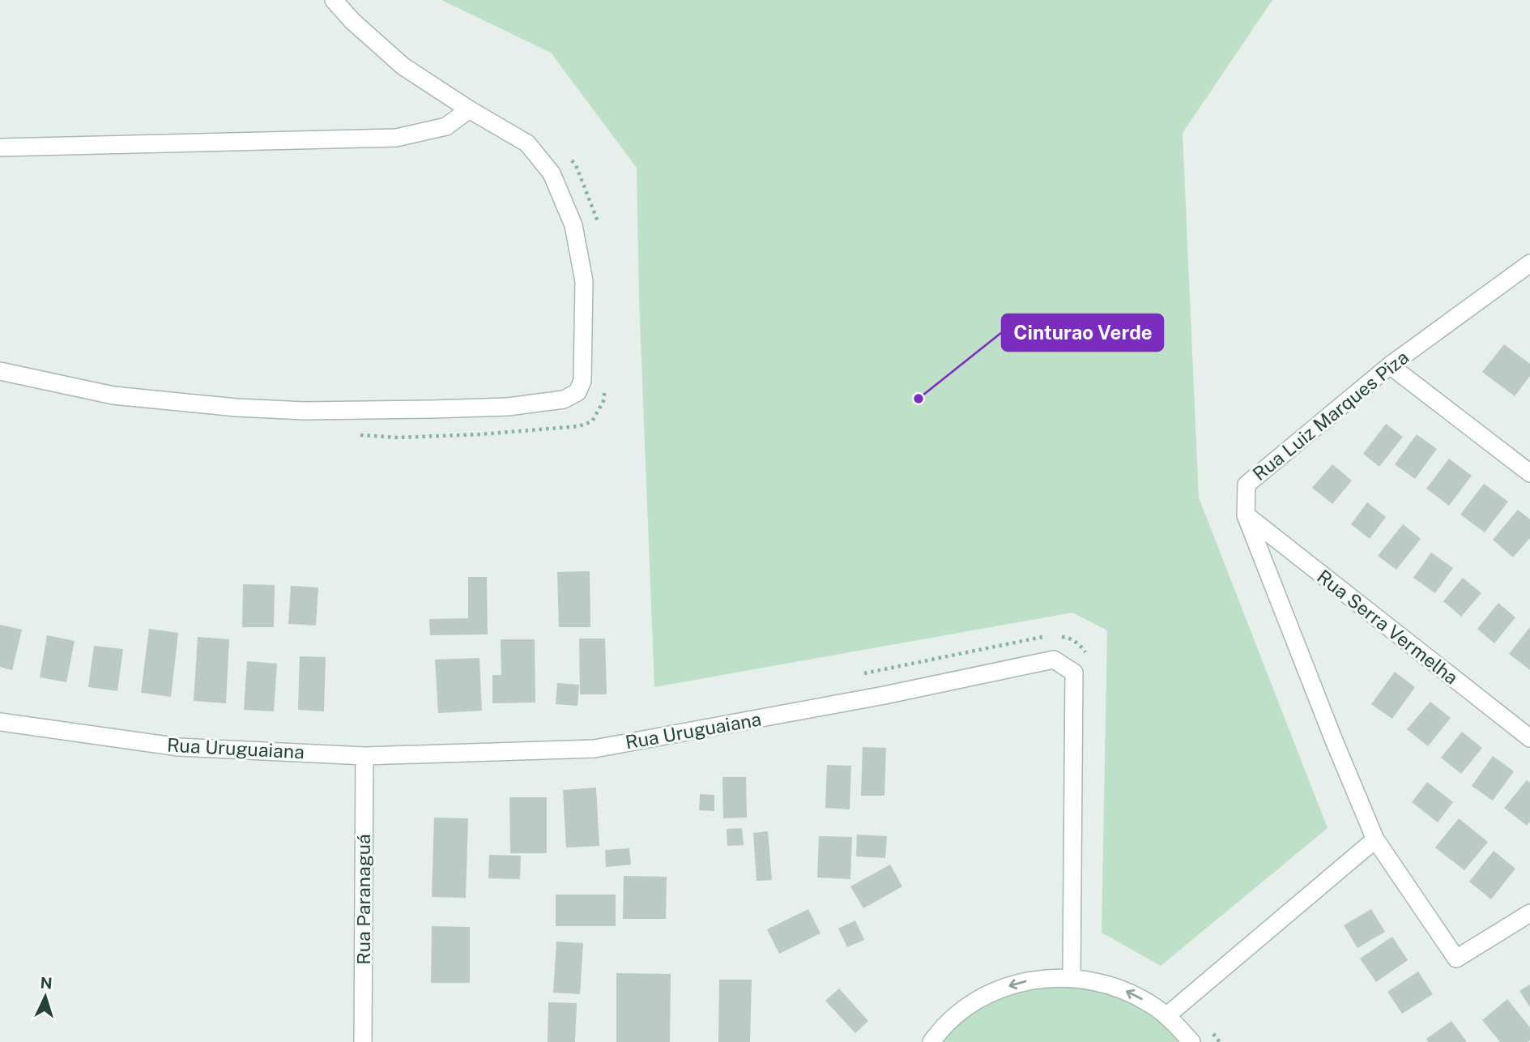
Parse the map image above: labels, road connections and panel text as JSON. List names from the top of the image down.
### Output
{
  "streets": {
    "street": [
      "Rua Luiz Marques Piza",
      "Rua Serra Vermelha",
      "Rua Uruguaiana",
      "Rua Paranaguá"
    ]
  },
  "crossings": [
    ["Rua Luiz Marques Piza", "Rua Serra Vermelha"],
    ["Rua Uruguaiana", "Rua Paranaguá"]
  ],
  "places": ["Cinturao Verde"],
  "north": "top"
}
